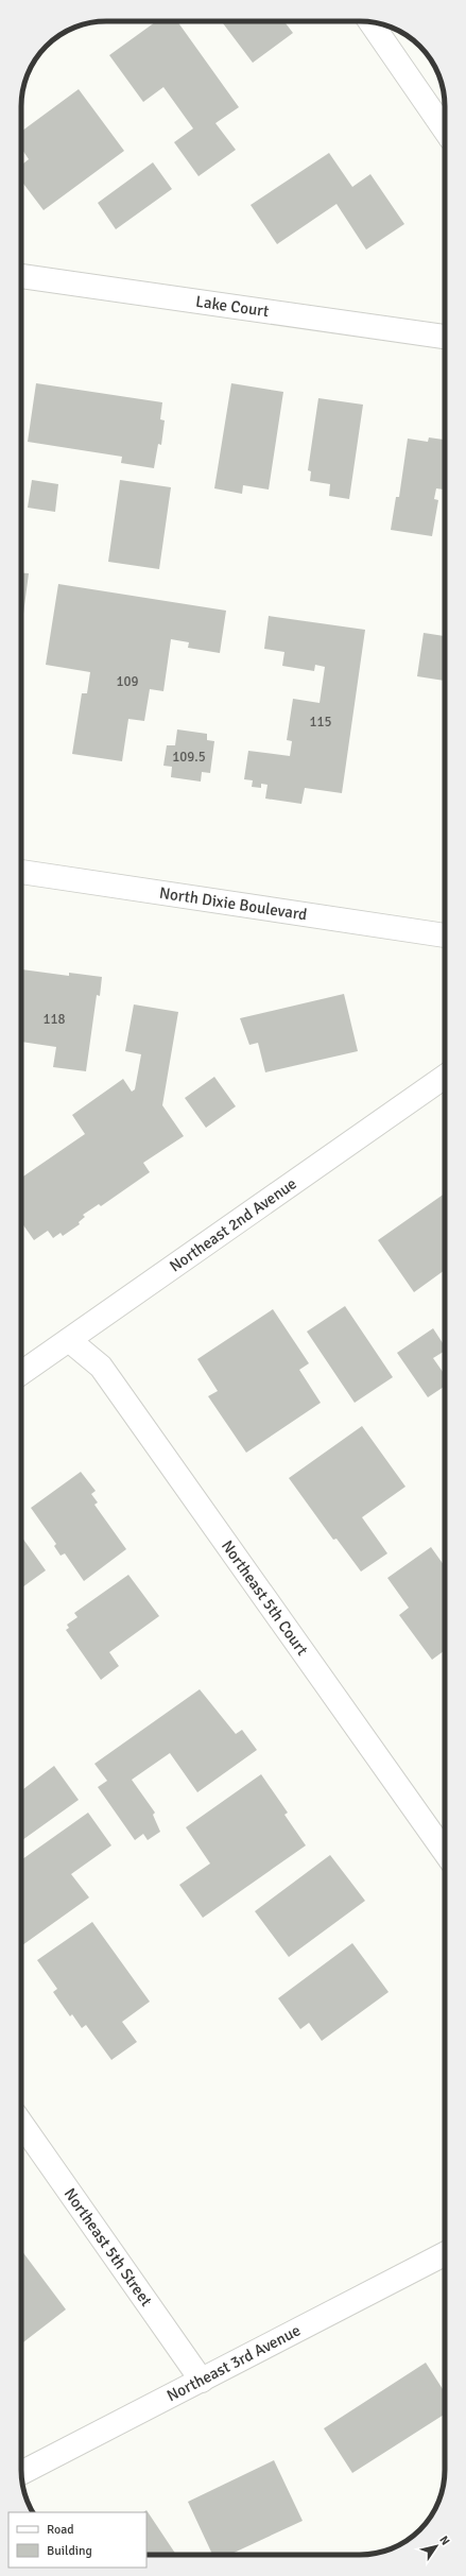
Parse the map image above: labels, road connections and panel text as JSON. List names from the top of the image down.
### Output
{
  "streets": {
    "street": [
      "Lake Court",
      "North Dixie Boulevard",
      "Northeast 2nd Avenue",
      "Northeast 5th Court",
      "Northeast 5th Street",
      "Northeast 3rd Avenue"
    ]
  },
  "crossings": [
    ["Northeast 2nd Avenue", "Northeast 5th Court"],
    ["Northeast 5th Street", "Northeast 3rd Avenue"]
  ],
  "house_numbers": [
    "109",
    "115",
    "109.5",
    "118"
  ],
  "legend": ["Road", "Building"],
  "north": "top right"
}
